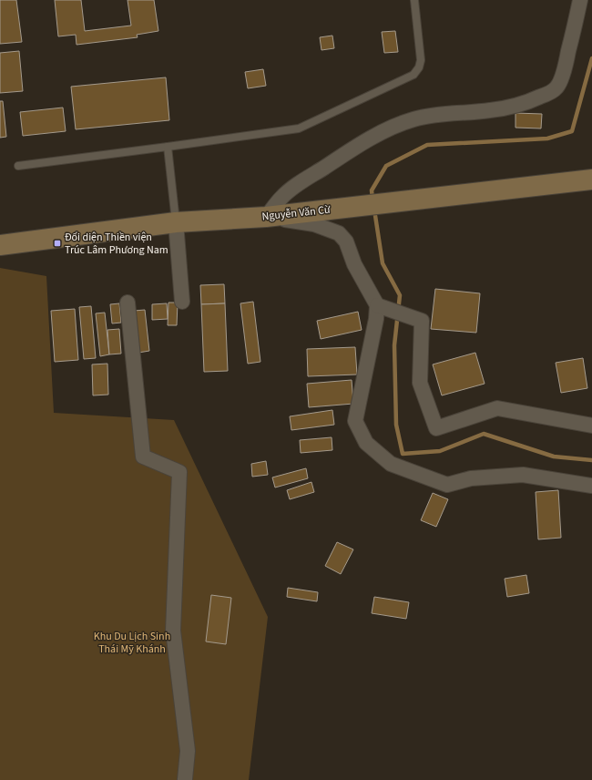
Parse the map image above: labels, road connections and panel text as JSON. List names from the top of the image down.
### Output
{
  "streets": {
    "main road": ["Nguyễn Văn Cừ"]
  },
  "parks": ["Khu Du Lịch Sinh Thái Mỹ Khánh"],
  "places": {
    "transit": ["Đối diện Thiền viện Trúc Lâm Phương Nam"]
  }
}
